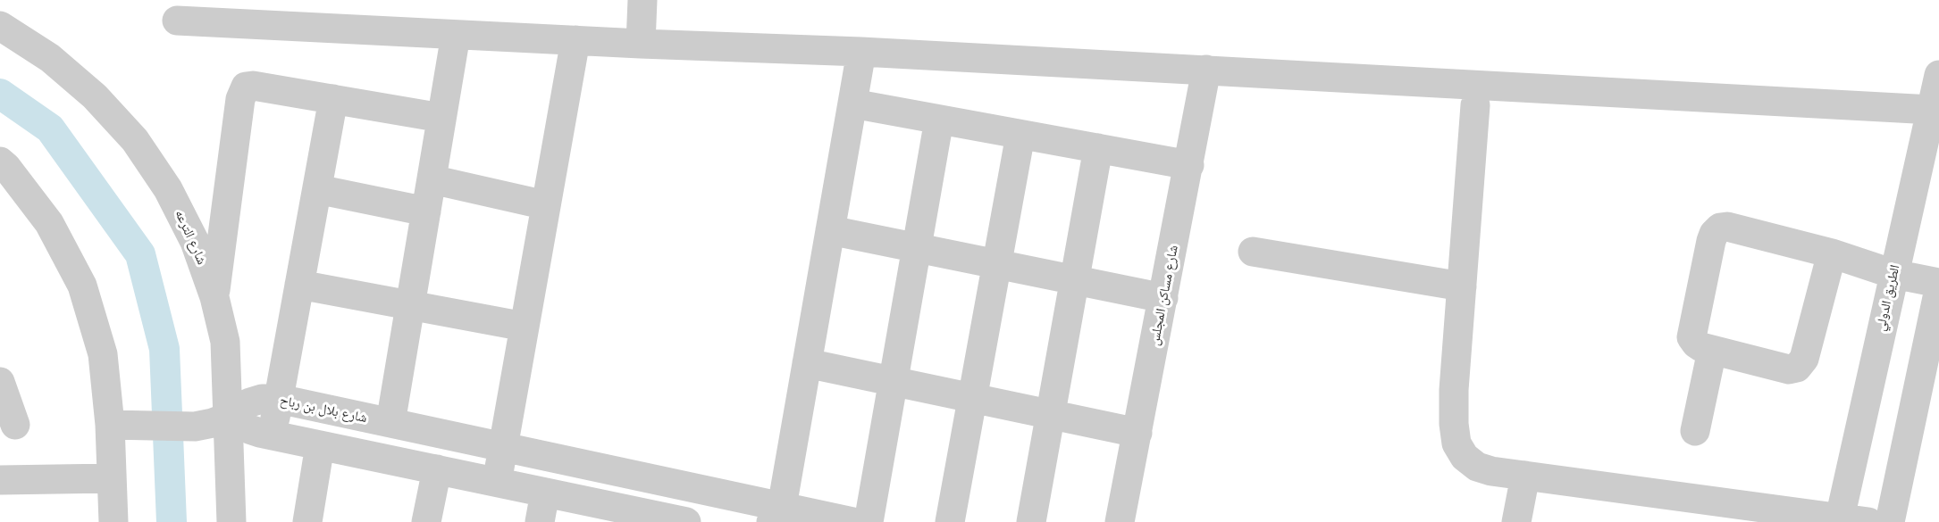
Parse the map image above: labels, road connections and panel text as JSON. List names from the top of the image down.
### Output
{
  "streets": {
    "street": [
      "شارع الترعه",
      "شارع مساكن المجلس",
      "الطريق الدولي",
      "شارع بلال بن رباح"
    ]
  },
  "crossings": [
    ["شارع الترعه", "شارع بلال بن رباح"]
  ]
}
